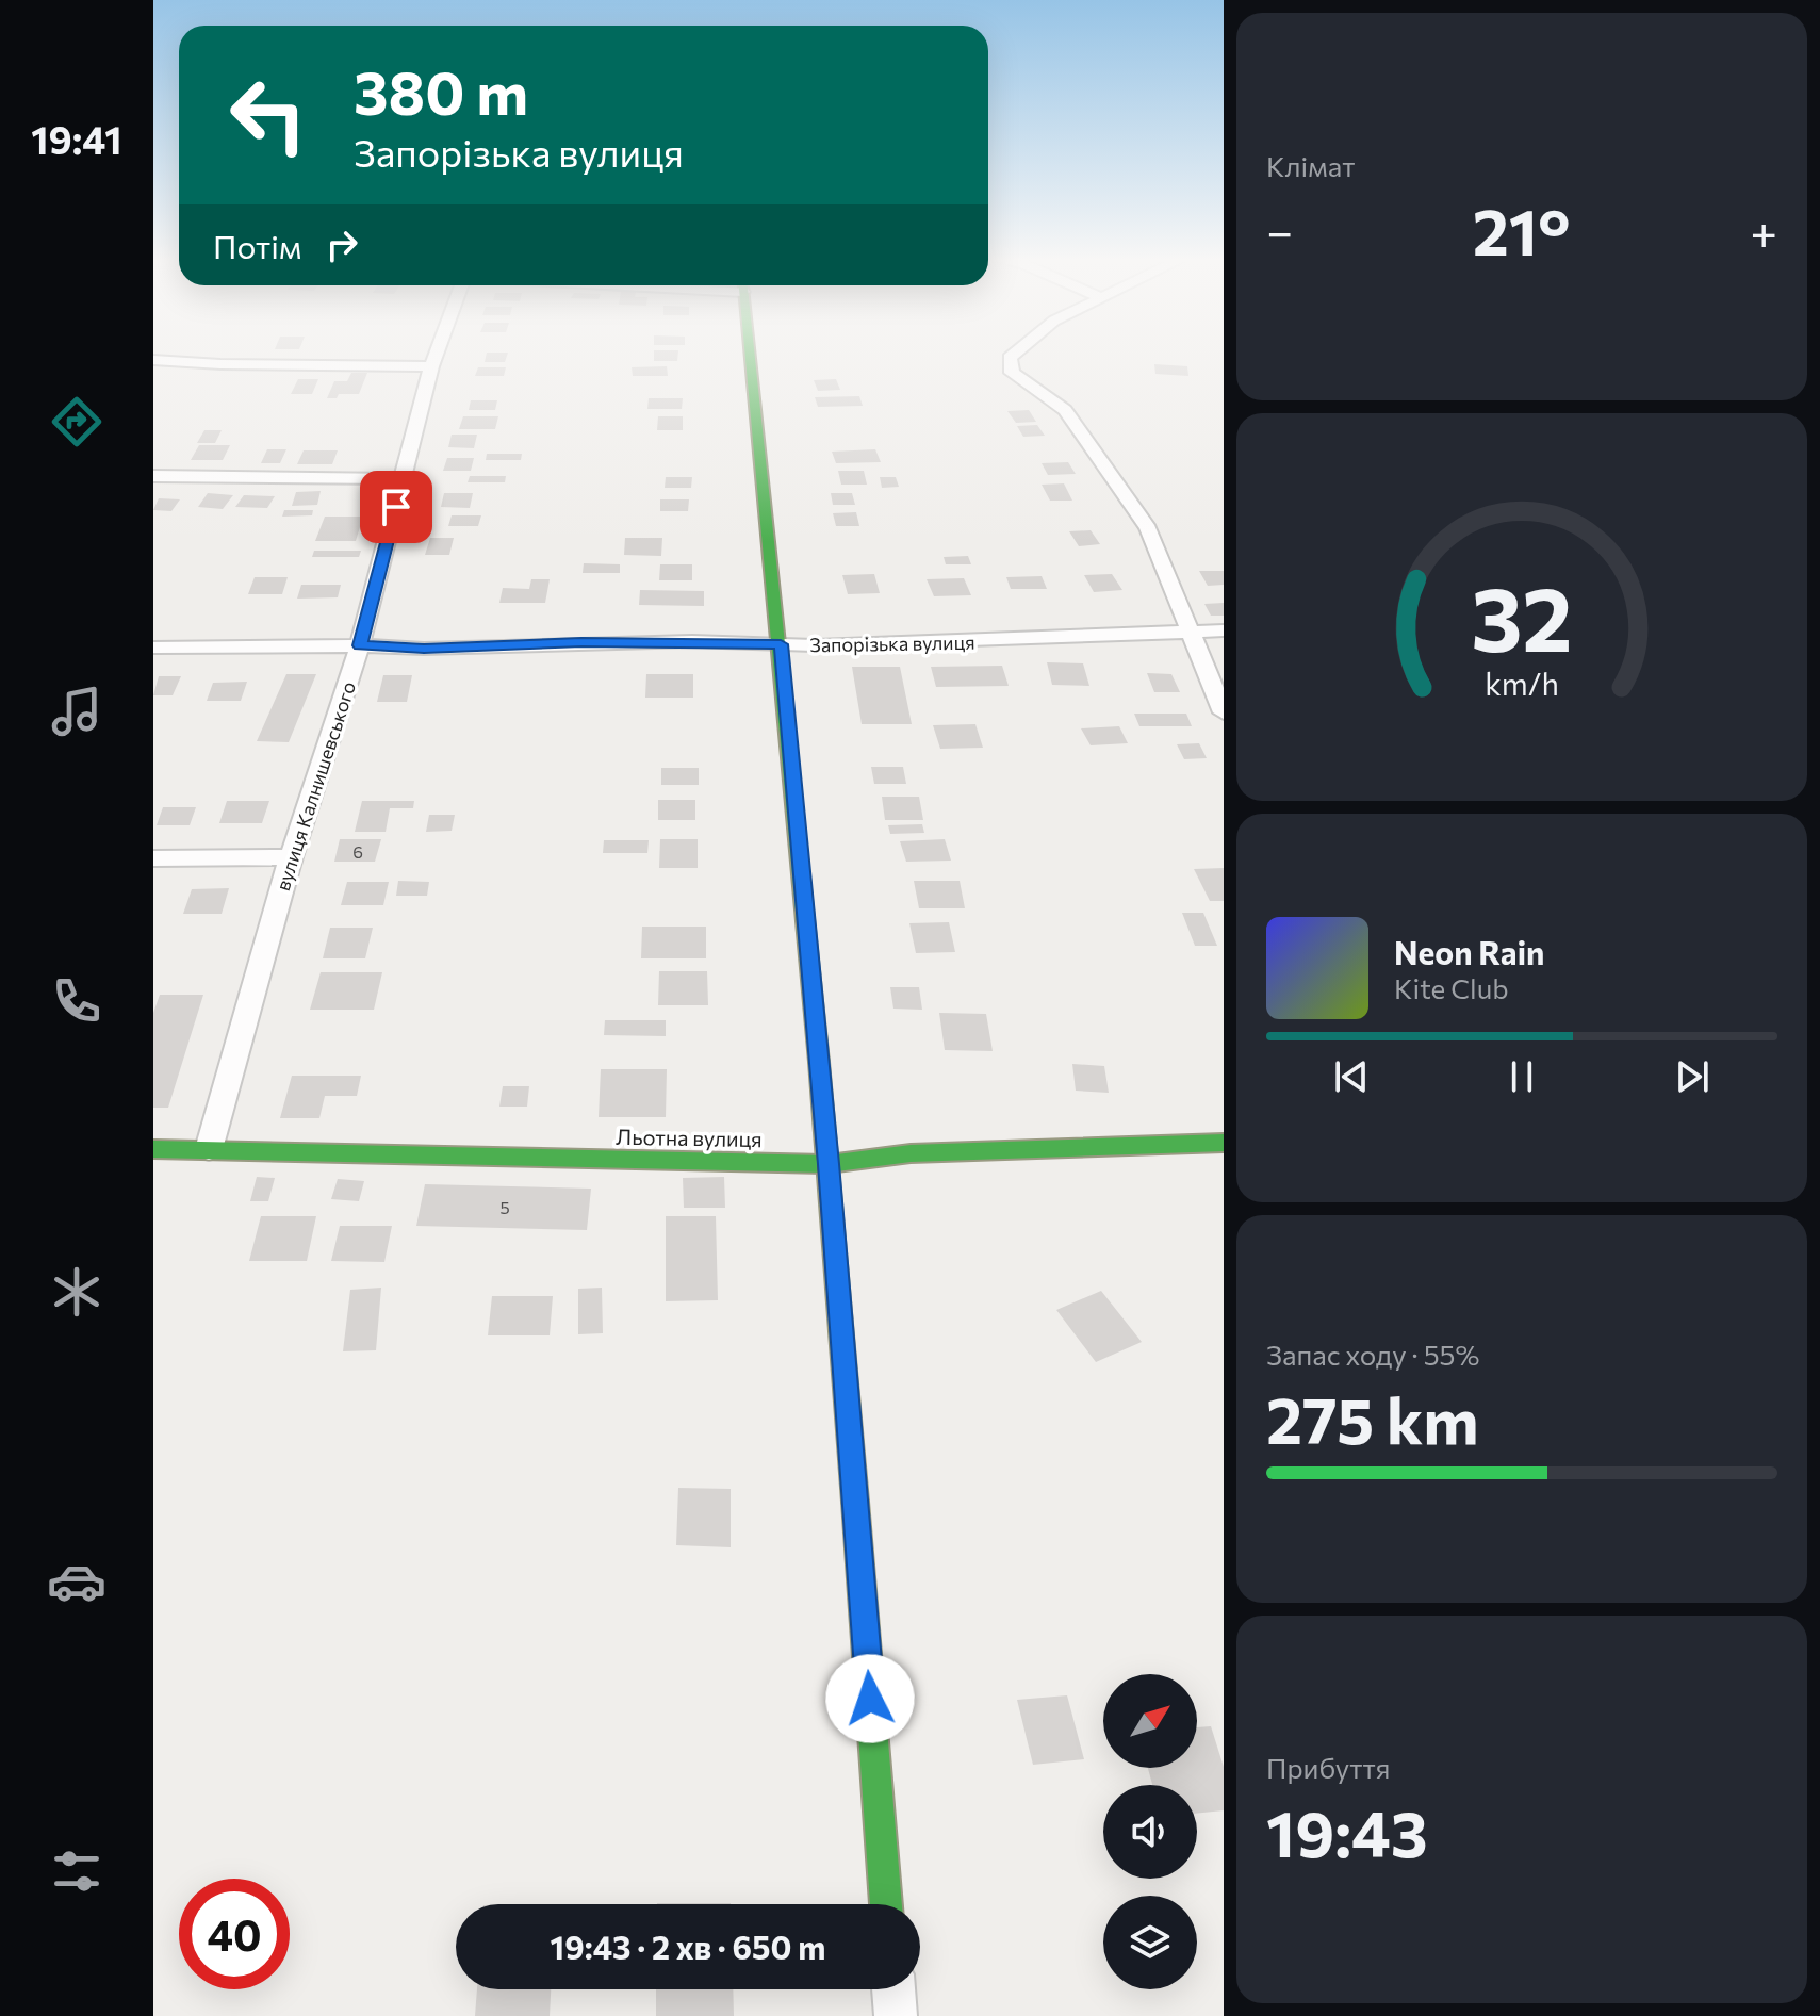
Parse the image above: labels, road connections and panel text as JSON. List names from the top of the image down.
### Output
{
  "streets": {
    "street": ["Запорізька вулиця", "вулиця Калнишевського", "Льотна вулиця"]
  },
  "crossings": [
    ["Запорізька вулиця", "вулиця Калнишевського"],
    ["вулиця Калнишевського", "Льотна вулиця"]
  ],
  "house_numbers": ["6", "5"],
  "north": "top right",
  "page": {
    "tabs": "19:41",
    "tile": [
      "Клімат",
      ["Запас ходу · 55%", "275 km"],
      ["Прибуття", "19:43"]
    ],
    "turn": ["380 m", "Запорізька вулиця"],
    "heat": ["−", "21°", "+"],
    "then": "Потім",
    "song": ["Neon Rain", "Kite Club"],
    "limit": "40",
    "trip": "19:43 · 2 хв · 650 m",
    "gauge": ["32", "km/h"]
  }
}
